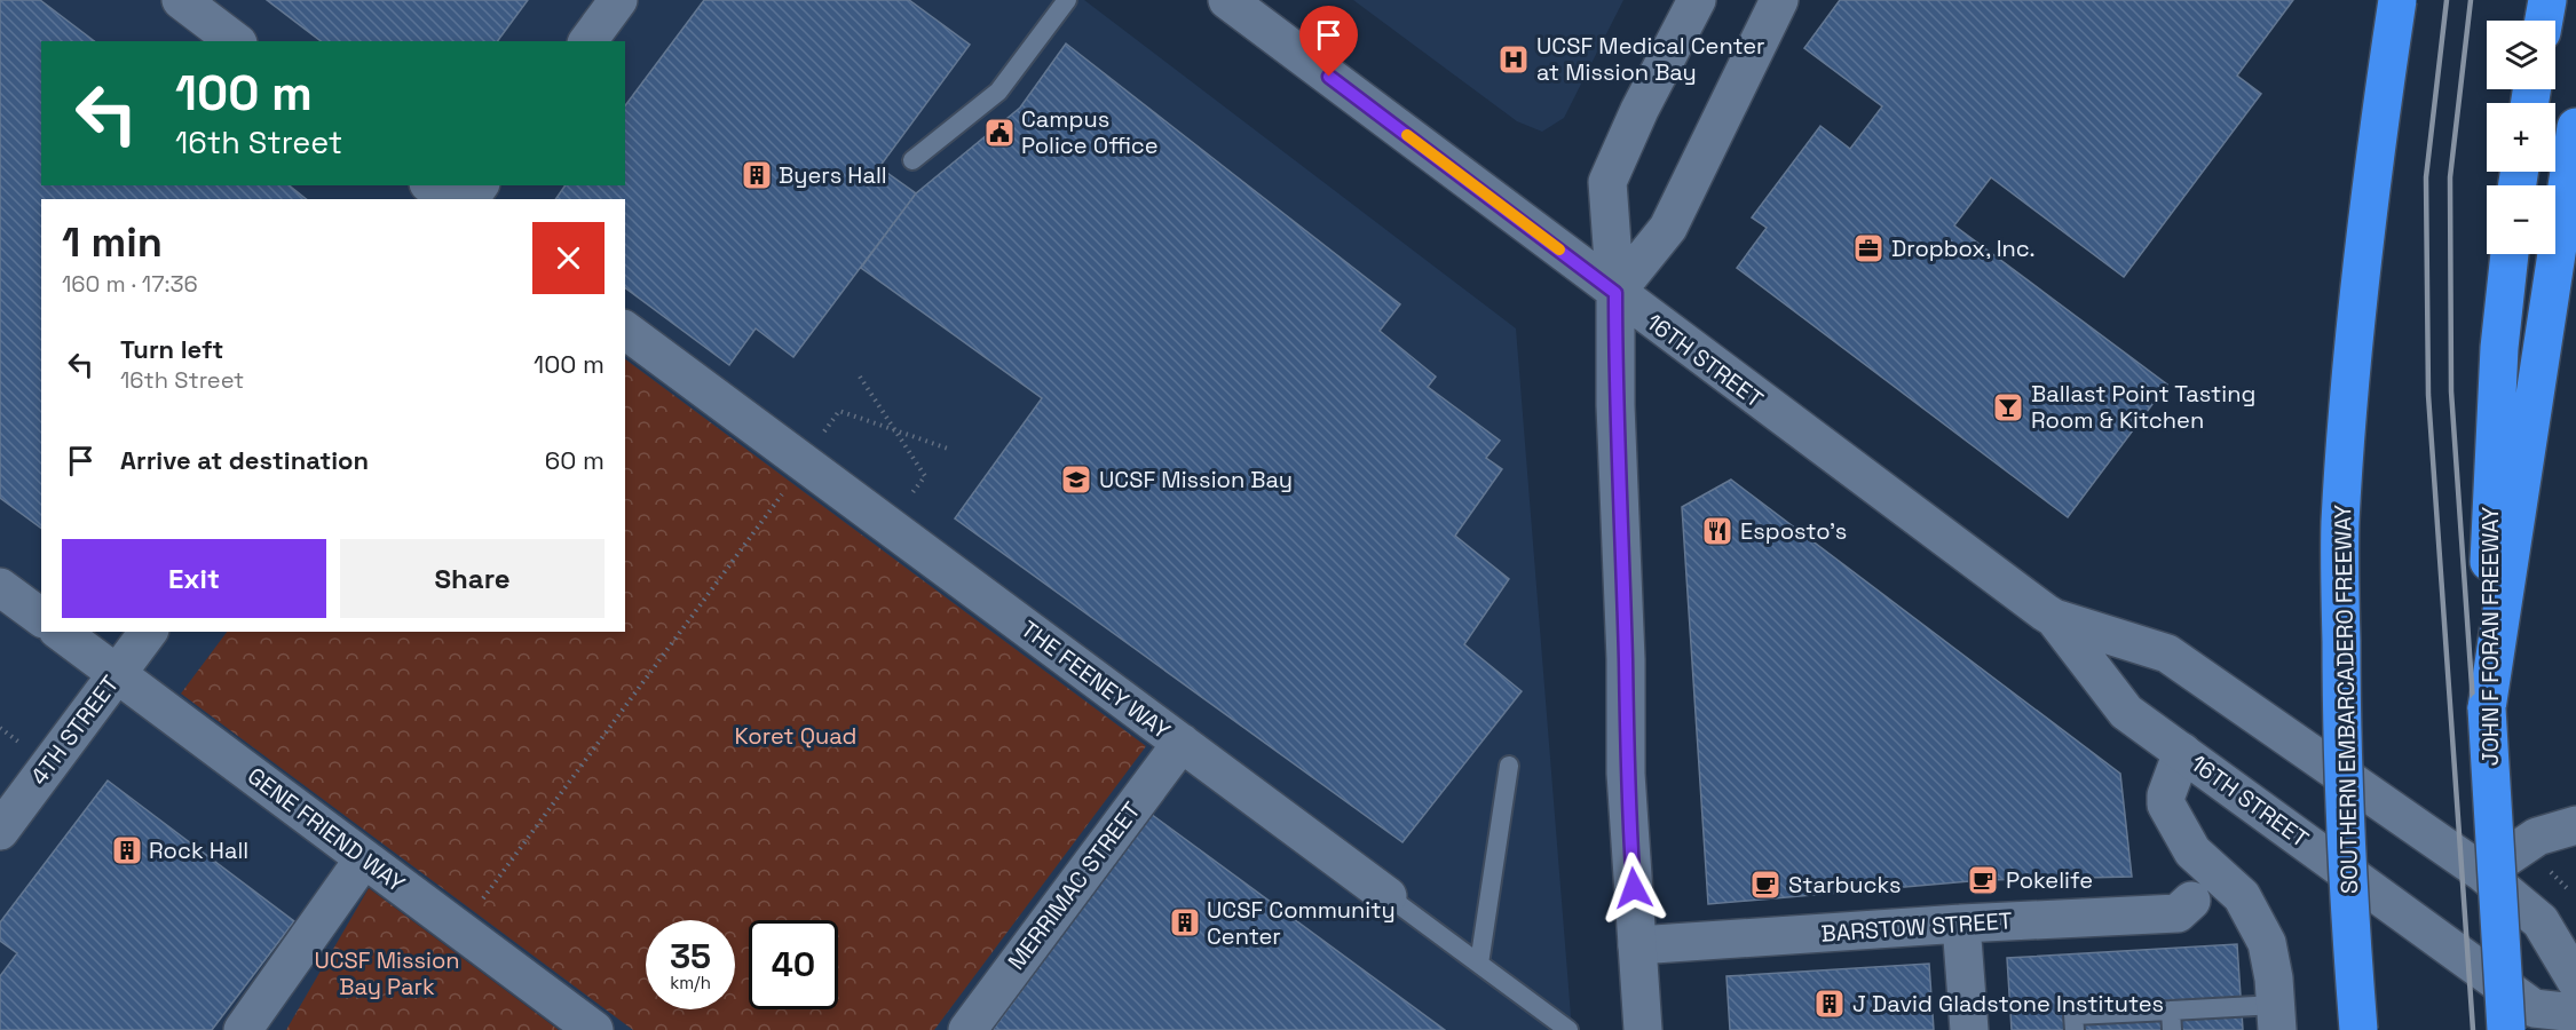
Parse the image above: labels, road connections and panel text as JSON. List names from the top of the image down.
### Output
{
  "streets": {
    "highway": ["JOHN F FORAN FREEWAY", "SOUTHERN EMBARCADERO FREEWAY"],
    "street": [
      "16TH STREET",
      "THE FEENEY WAY",
      "4TH STREET",
      "GENE FRIEND WAY",
      "MERRIMAC STREET",
      "BARSTOW STREET"
    ]
  },
  "crossings": [
    ["THE FEENEY WAY", "MERRIMAC STREET"],
    ["4TH STREET", "GENE FRIEND WAY"]
  ],
  "parks": ["Koret Quad", "UCSF Mission Bay Park"],
  "places": {
    "hospital": ["UCSF Medical Center at Mission Bay"],
    "public building": ["Campus Police Office"],
    "building": [
      "Byers Hall",
      "Rock Hall",
      "UCSF Community Center",
      "J David Gladstone Institutes"
    ],
    "office": ["Dropbox, Inc."],
    "bar": ["Ballast Point Tasting Room & Kitchen"],
    "school or university": ["UCSF Mission Bay"],
    "restaurant": ["Esposto's"],
    "cafe": ["Pokelife", "Starbucks"]
  },
  "page": {
    "map_buttons": ["+", "−"],
    "turn": ["100 m", "16th Street"],
    "heading": ["1 min", "160 m · 17:36"],
    "list": [
      {
        "name": "Turn left",
        "note": "16th Street",
        "value": "100 m"
      },
      {
        "name": "Arrive at destination",
        "value": "60 m"
      }
    ],
    "buttons": ["Exit", "Share"],
    "speed": "35 km/h",
    "limit": "40"
  }
}
